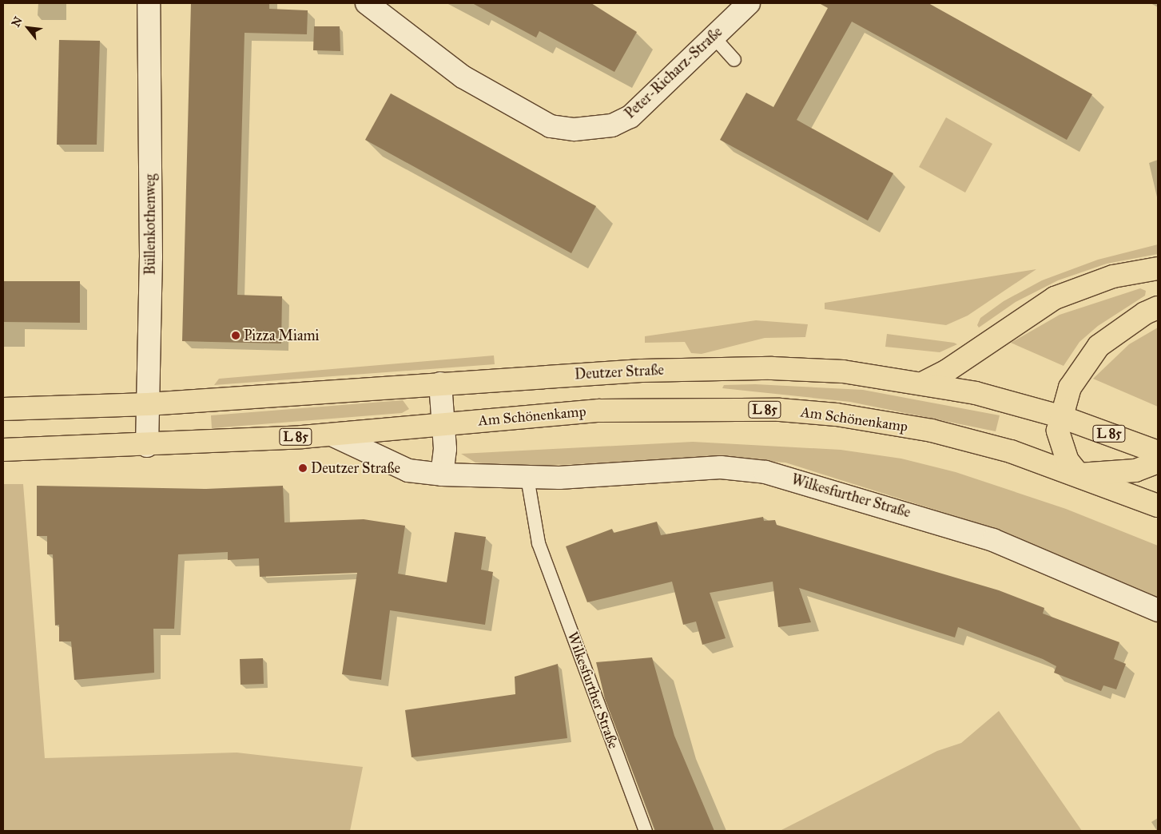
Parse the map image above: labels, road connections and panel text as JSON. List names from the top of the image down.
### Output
{
  "streets": {
    "main road": ["Deutzer Straße", "L 85", "Am Schönenkamp"],
    "street": ["Peter-Richarz-Straße", "Büllenkothenweg", "Wilkesfurther Straße"]
  },
  "crossings": [
    ["Büllenkothenweg", "Deutzer Straße"],
    ["Büllenkothenweg", "L 85"],
    ["Deutzer Straße", "L 85"],
    ["L 85", "Am Schönenkamp"],
    ["L 85", "Wilkesfurther Straße"]
  ],
  "places": ["Pizza Miami", "Deutzer Straße"],
  "north": "top left"
}
